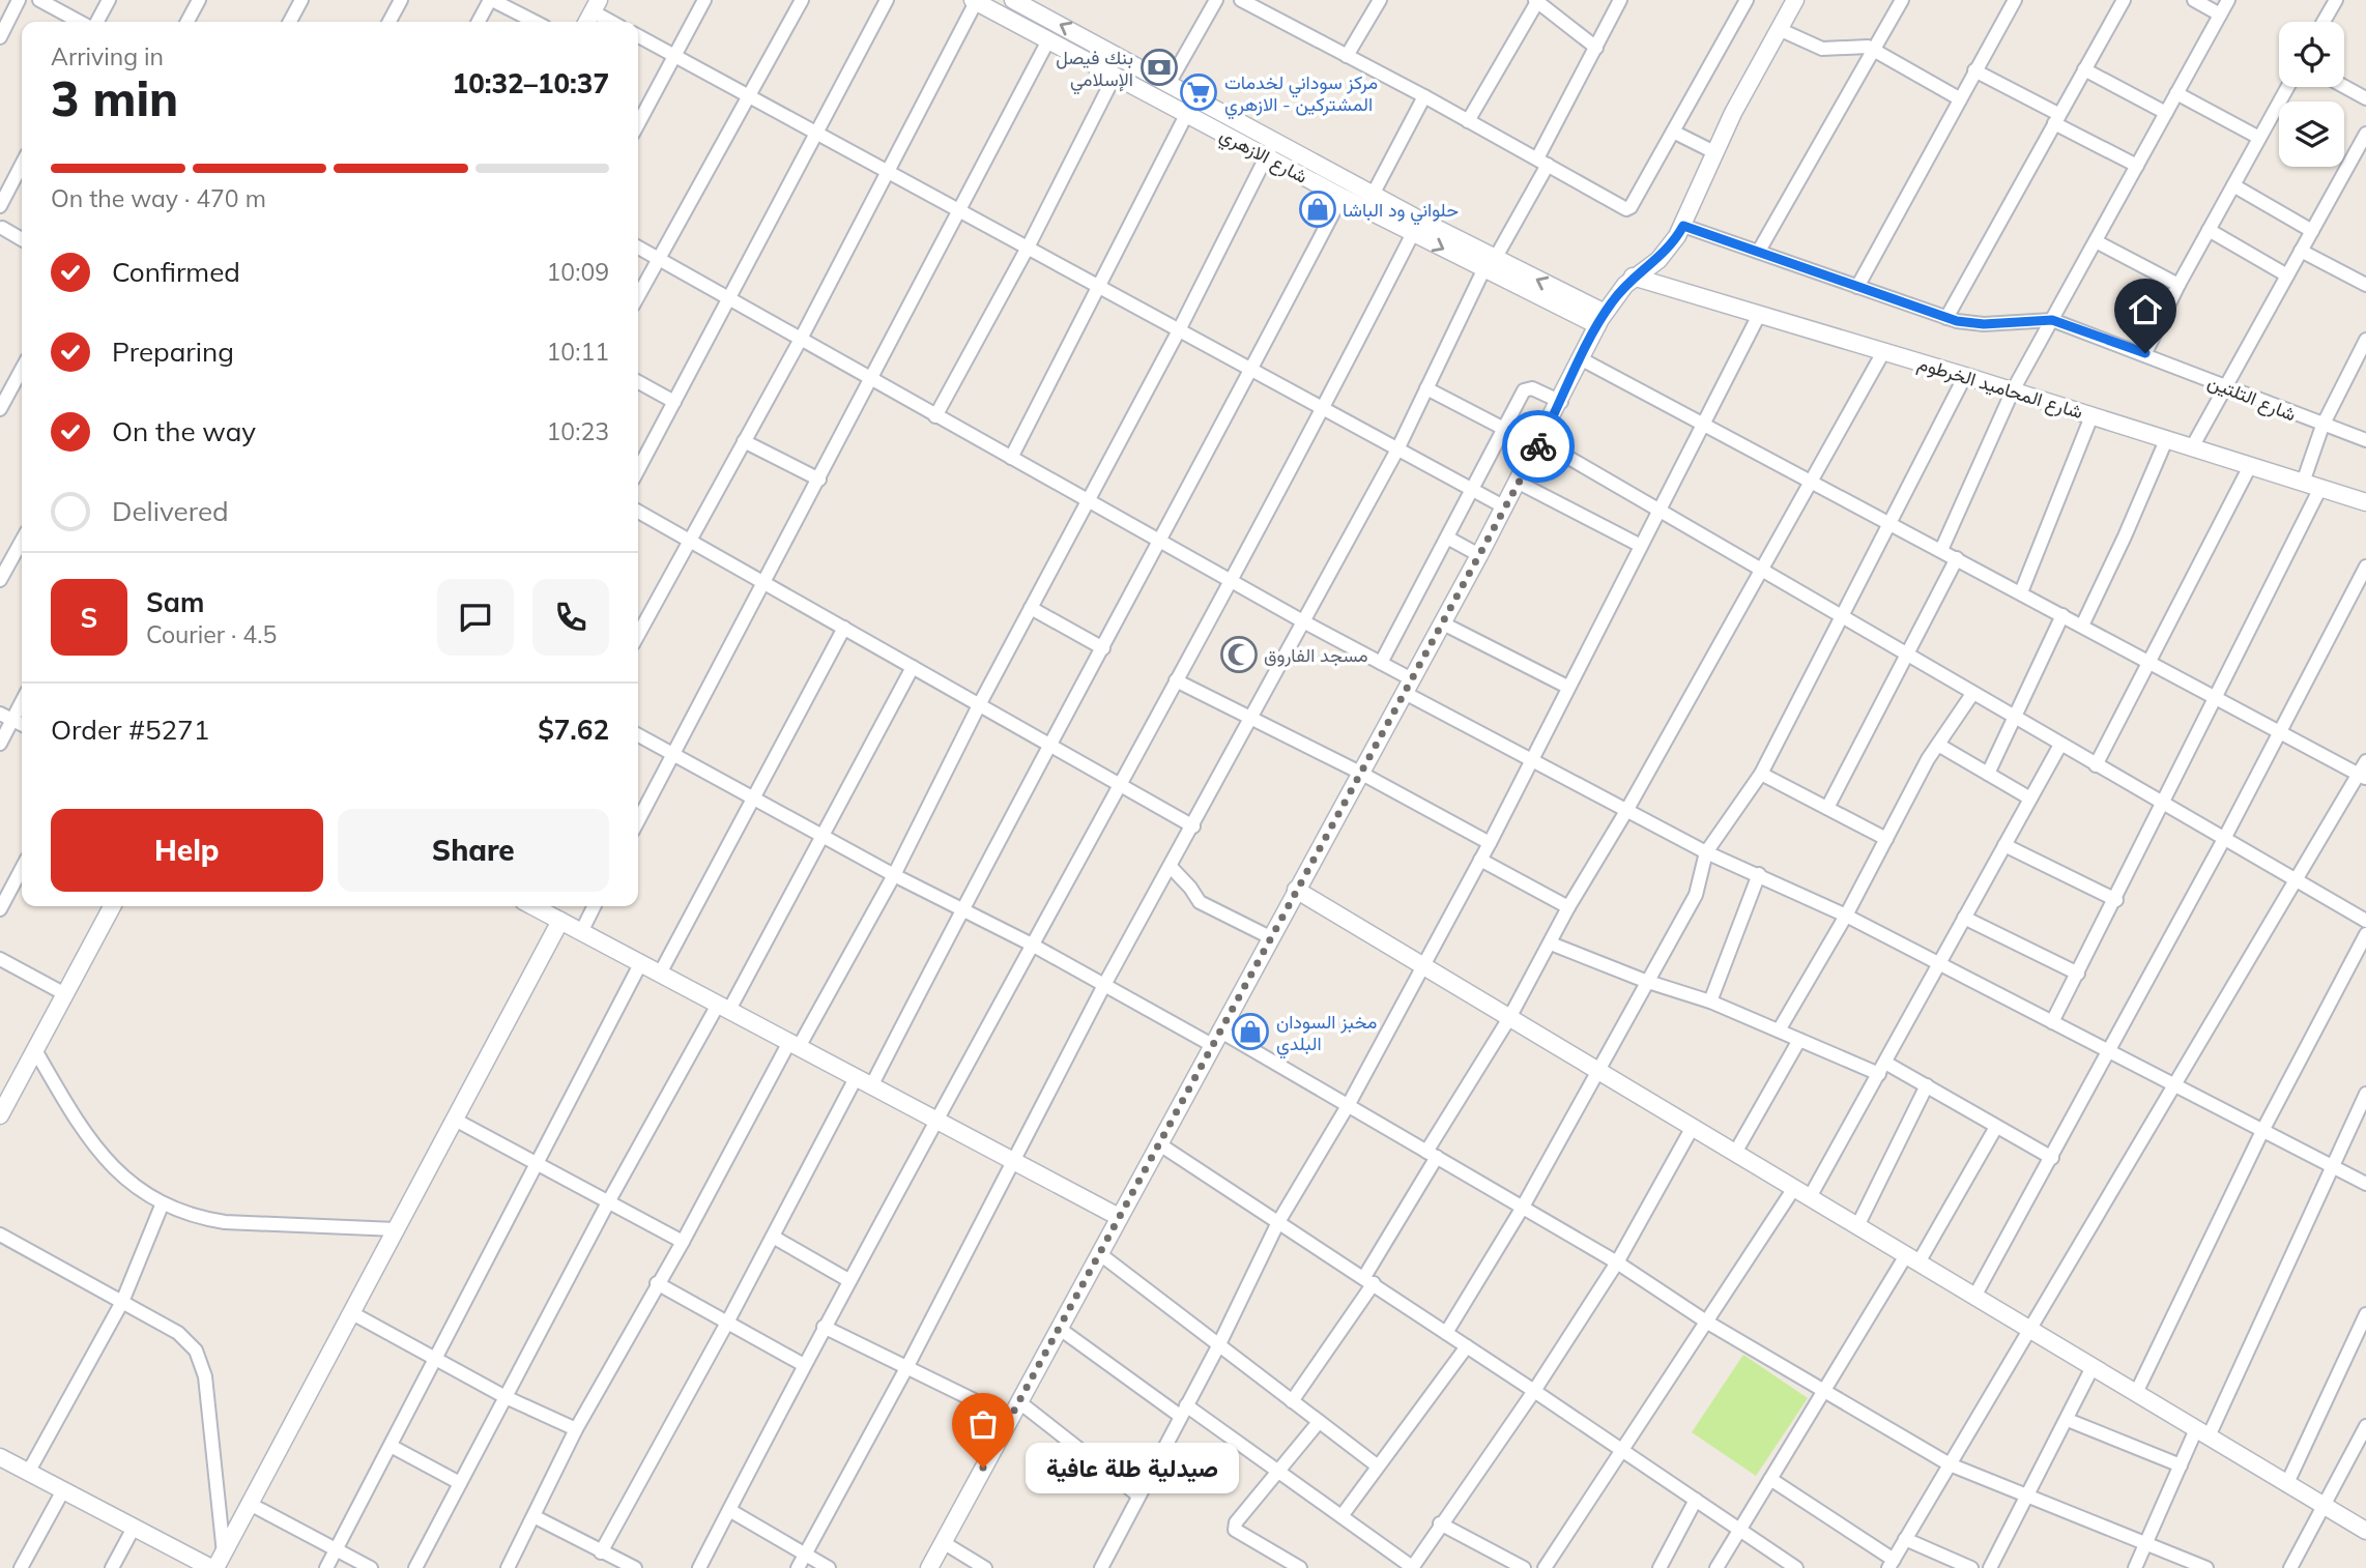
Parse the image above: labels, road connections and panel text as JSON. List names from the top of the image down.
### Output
{
  "streets": {
    "street": ["شارع الازهري", "شارع المحاميد الخرطوم", "شارع التلتين"]
  },
  "places": {
    "bank": ["بنك فيصل الإسلامي"],
    "supermarket": ["مركز سوداني لخدمات المشتركين - الازهري"],
    "shop": ["حلواني ود الباشا", "مخبز السودان البلدي"],
    "mosque": ["مسجد الفاروق"],
    "other": ["صيدلية طلة عافية"]
  },
  "page": {
    "heading": ["3 min", "Arriving in", "10:32–10:37"],
    "panel": [
      "Sam",
      "Courier · 4.5",
      "Order #5271",
      "$7.62"
    ],
    "bar": "On the way · 470 m",
    "list": [
      ["Confirmed", "10:09"],
      ["Preparing", "10:11"],
      ["On the way", "10:23"],
      "Delivered"
    ],
    "round": "S",
    "buttons": ["Help", "Share"],
    "bubble": "صيدلية طلة عافية"
  }
}
